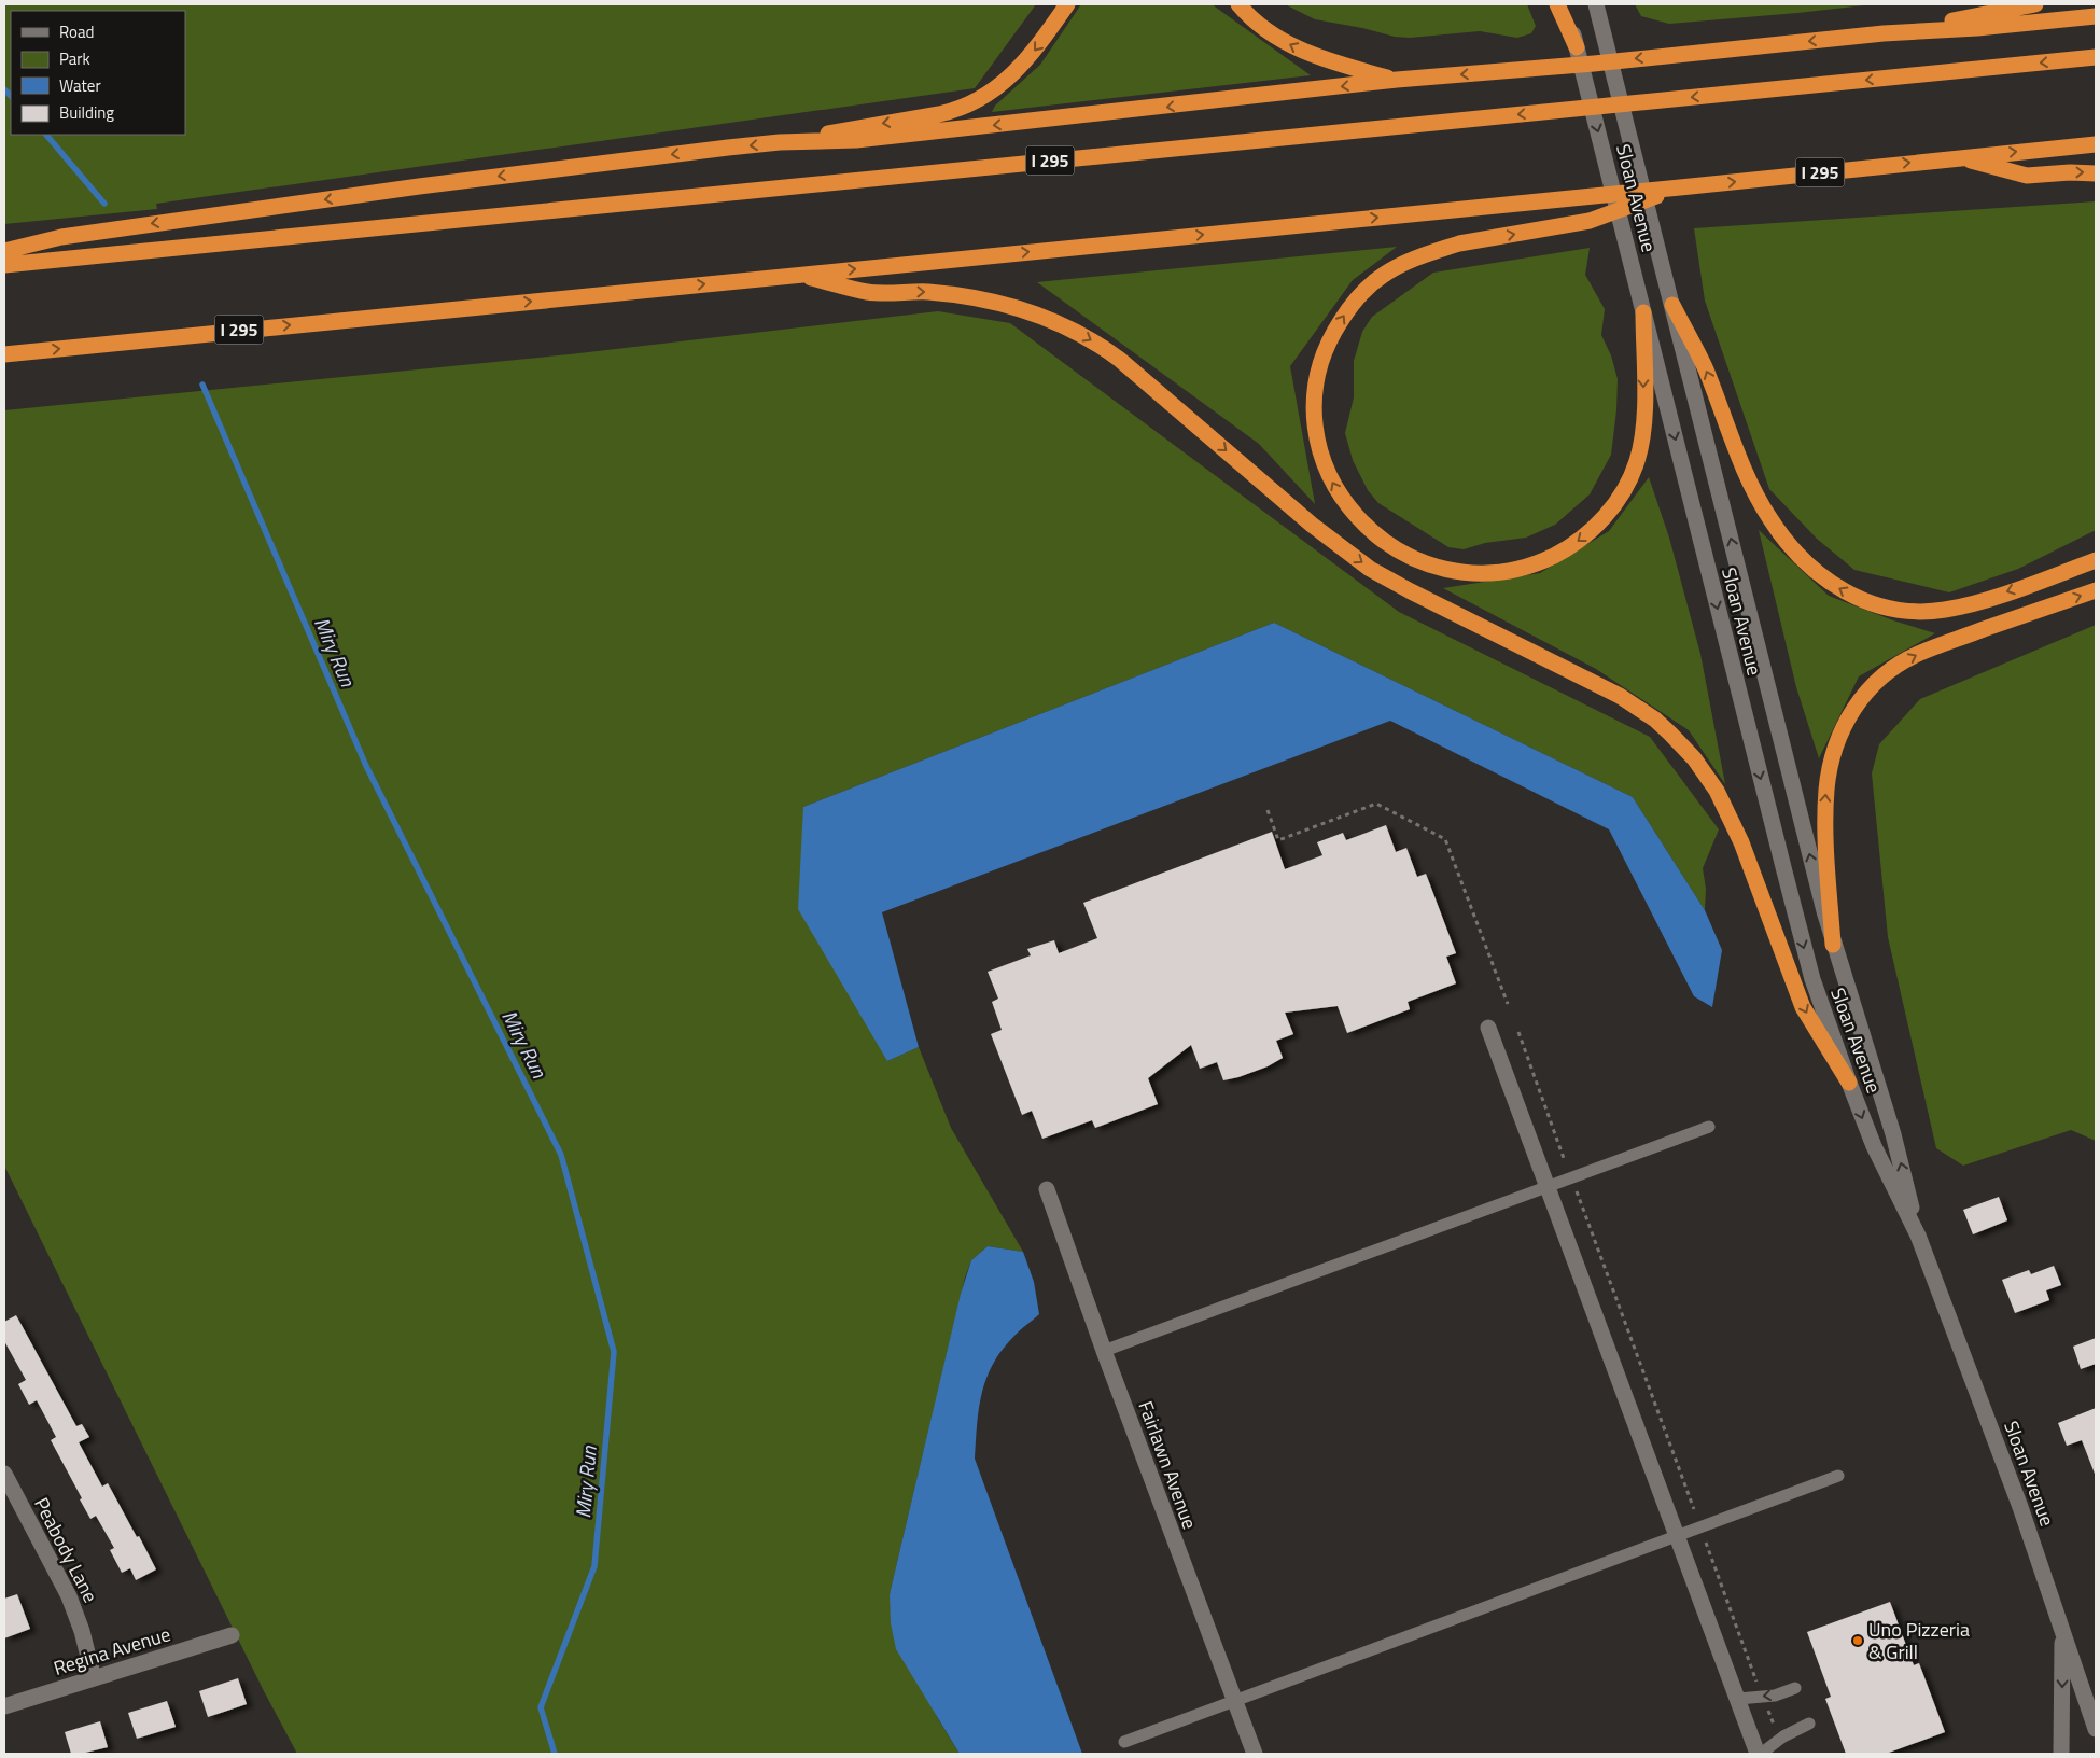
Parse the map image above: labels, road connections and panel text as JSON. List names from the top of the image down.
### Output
{
  "streets": {
    "highway": ["I 295"],
    "main road": [
      "Sloan Avenue",
      "Fairlawn Avenue",
      "Peabody Lane",
      "Regina Avenue"
    ]
  },
  "crossings": [
    ["Peabody Lane", "Regina Avenue"]
  ],
  "water": ["Miry Run"],
  "places": ["Uno Pizzeria & Grill"],
  "legend": [
    "Road",
    "Park",
    "Water",
    "Building"
  ]
}
